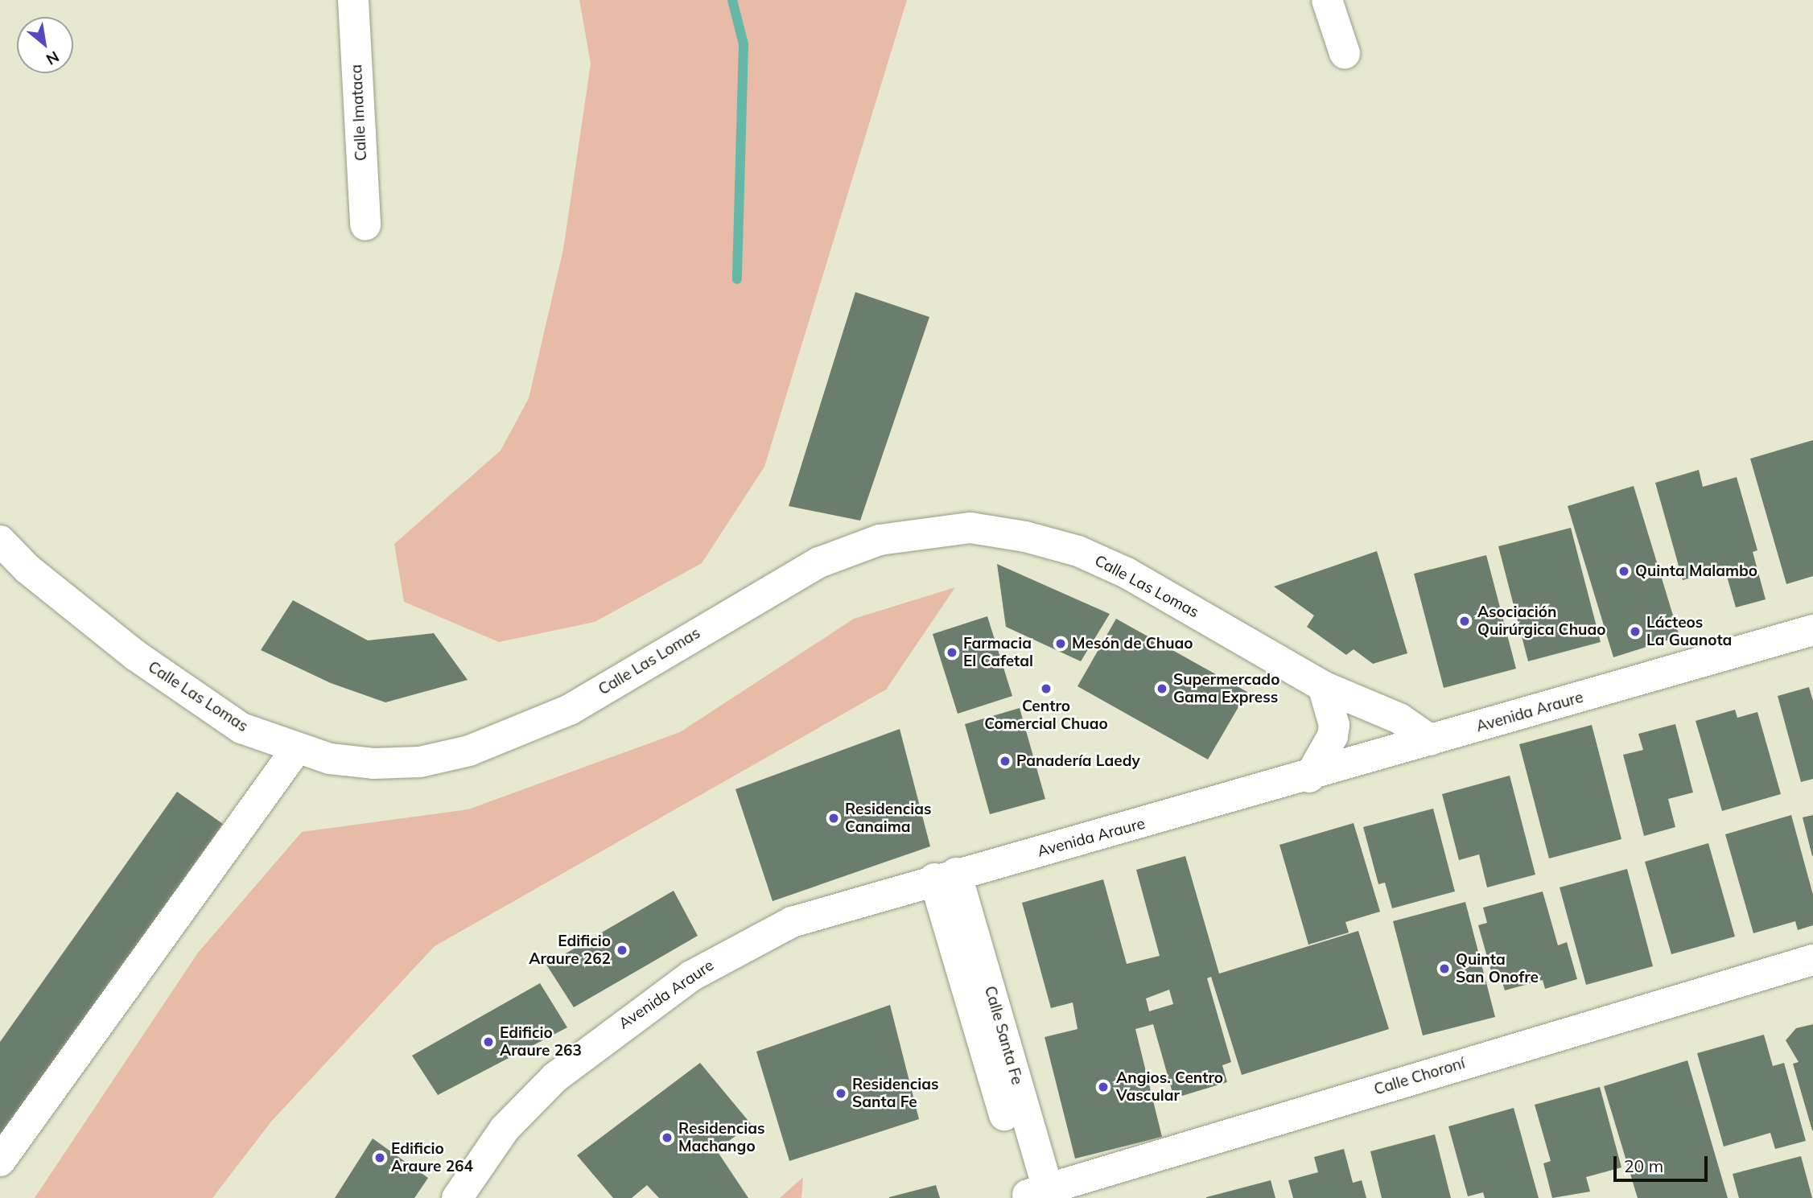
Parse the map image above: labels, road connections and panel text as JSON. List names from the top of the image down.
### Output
{
  "streets": {
    "street": [
      "Calle Imataca",
      "Calle Las Lomas",
      "Avenida Araure",
      "Calle Santa Fe",
      "Calle Choroní"
    ]
  },
  "crossings": [
    ["Calle Las Lomas", "Avenida Araure"],
    ["Avenida Araure", "Calle Santa Fe"],
    ["Calle Santa Fe", "Calle Choroní"]
  ],
  "places": [
    "Quinta Malambo",
    "Asociación Quirúrgica Chuao",
    "Lácteos La Guanota",
    "Mesón de Chuao",
    "Farmacia El Cafetal",
    "Centro Comercial Chuao",
    "Supermercado Gama Express",
    "Panadería Laedy",
    "Residencias Canaima",
    "Edificio Araure 262",
    "Quinta San Onofre",
    "Edificio Araure 263",
    "Angios. Centro Vascular",
    "Residencias Santa Fe",
    "Residencias Machango",
    "Edificio Araure 264"
  ],
  "scale_bar": "20 m",
  "north": "bottom right"
}
